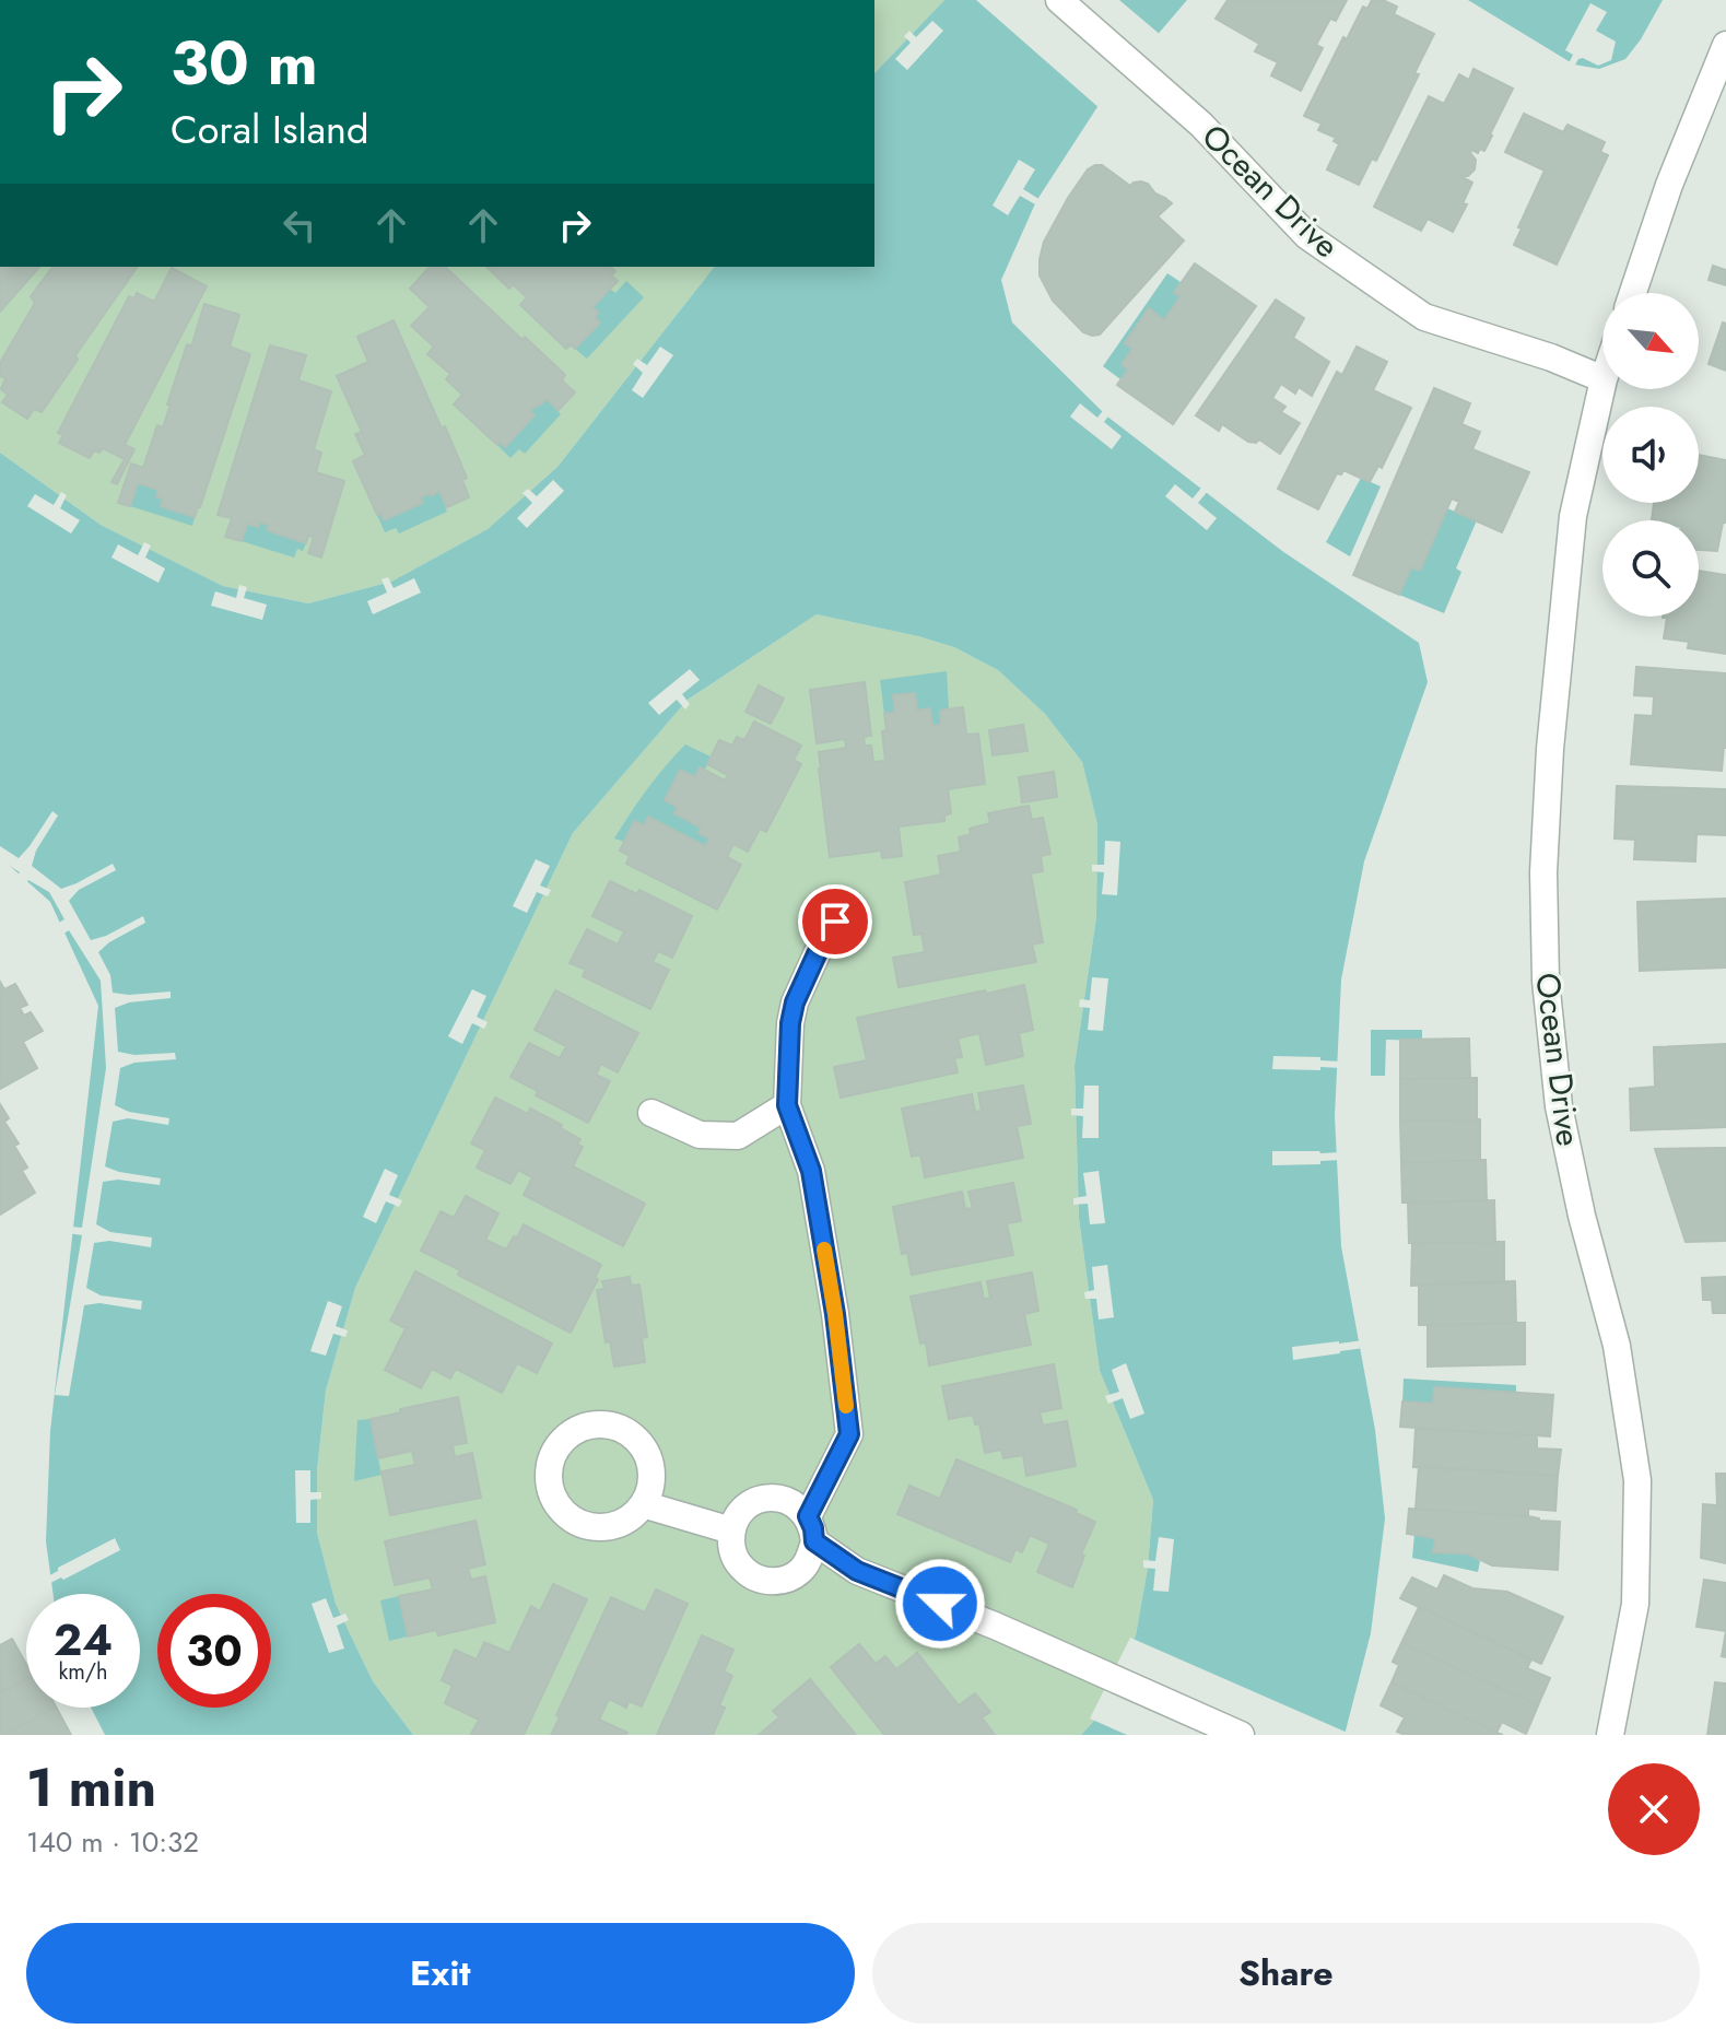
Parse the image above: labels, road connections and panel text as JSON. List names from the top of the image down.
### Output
{
  "streets": {
    "street": ["Ocean Drive"]
  },
  "north": "bottom right",
  "page": {
    "turn": ["30 m", "Coral Island"],
    "speed": "24 km/h",
    "limit": "30",
    "heading": ["1 min", "140 m · 10:32"],
    "buttons": ["Exit", "Share"]
  }
}
